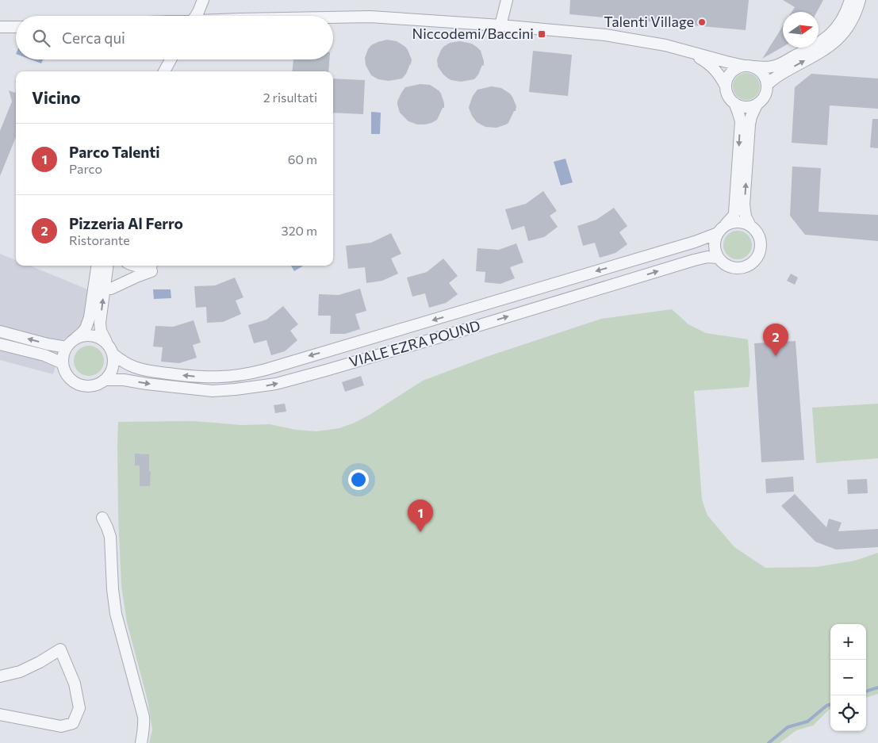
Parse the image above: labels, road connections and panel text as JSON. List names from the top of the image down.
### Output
{
  "streets": {
    "street": ["VIALE EZRA POUND"]
  },
  "places": {
    "other": ["Talenti Village"],
    "transit": ["Niccodemi/Baccini"]
  },
  "north": "right",
  "page": {
    "search": "Cerca qui",
    "heading": ["Vicino", "2 risultati"],
    "list": [
      {
        "mark": "1",
        "name": "Parco Talenti",
        "note": "Parco",
        "value": "60 m"
      },
      {
        "mark": "2",
        "name": "Pizzeria Al Ferro",
        "note": "Ristorante",
        "value": "320 m"
      }
    ],
    "pins": ["2", "1"],
    "map_buttons": ["+", "−"]
  }
}
